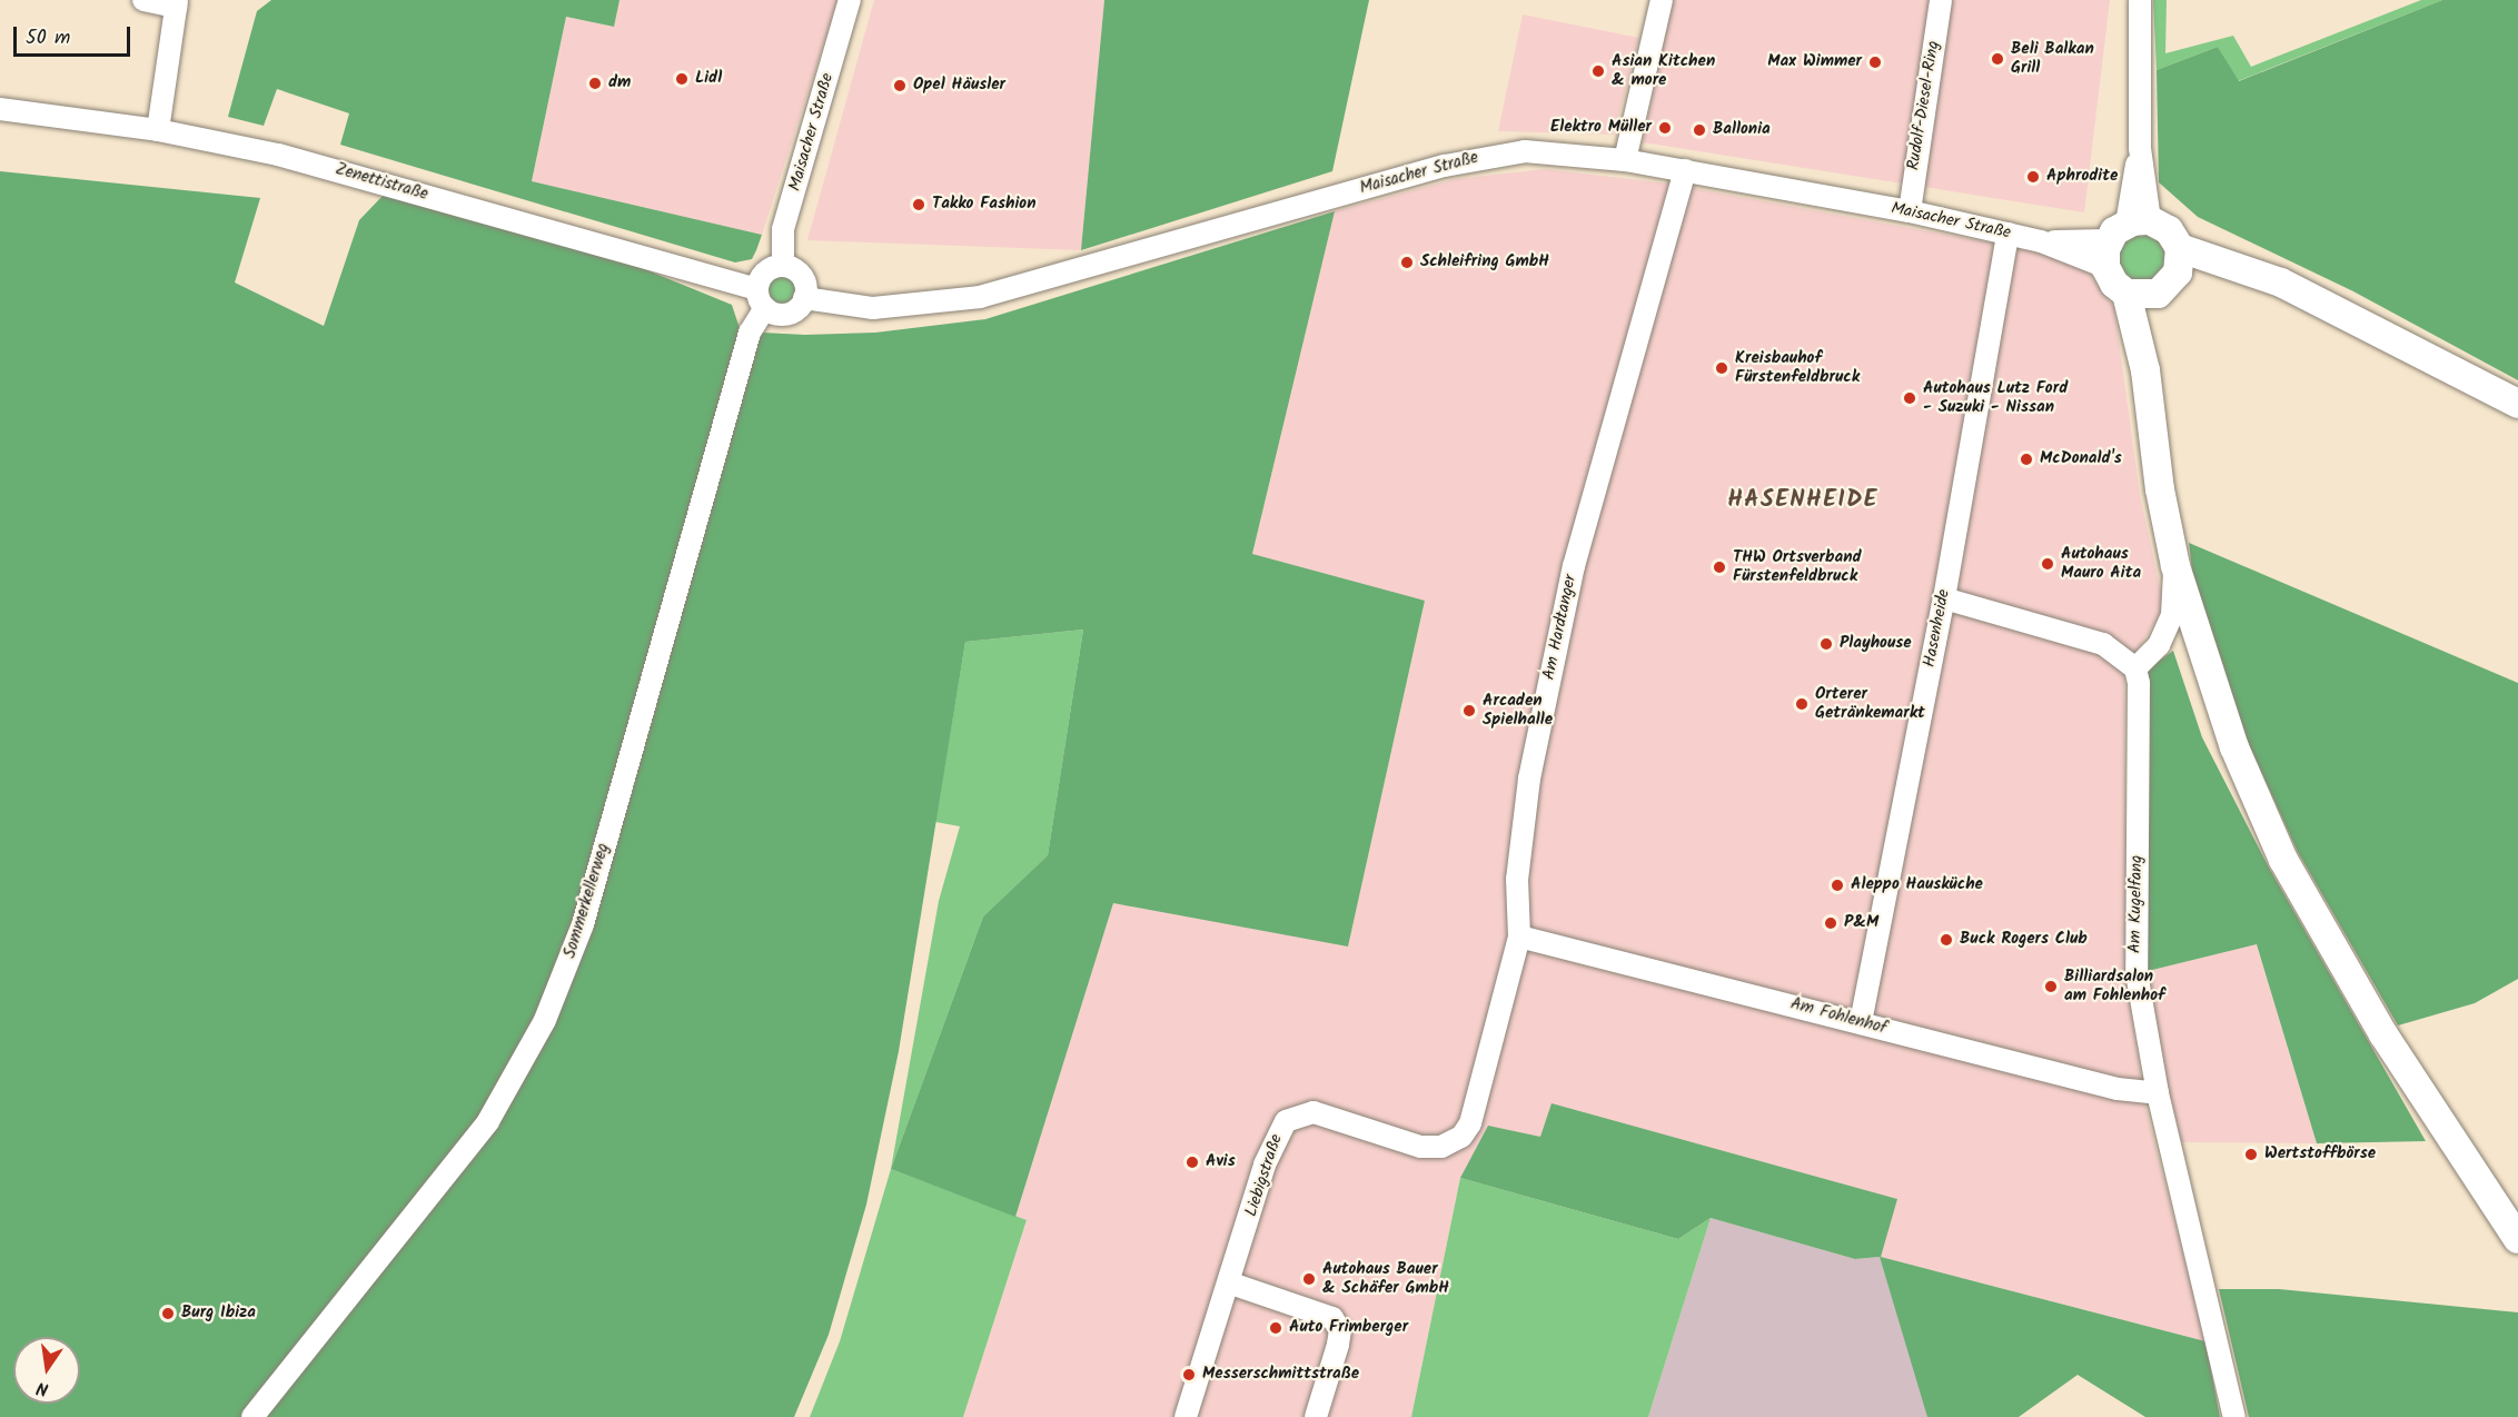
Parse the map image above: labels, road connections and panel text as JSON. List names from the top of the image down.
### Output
{
  "streets": {
    "street": [
      "Rudolf-Diesel-Ring",
      "Maisacher Straße",
      "Zenettistraße",
      "Am Hardtanger",
      "Hasenheide",
      "Sommerkellerweg",
      "Am Kugelfang",
      "Am Fohlenhof",
      "Liebigstraße"
    ]
  },
  "crossings": [
    ["Rudolf-Diesel-Ring", "Maisacher Straße"],
    ["Maisacher Straße", "Zenettistraße"],
    ["Maisacher Straße", "Am Hardtanger"],
    ["Maisacher Straße", "Hasenheide"],
    ["Maisacher Straße", "Sommerkellerweg"],
    ["Zenettistraße", "Sommerkellerweg"],
    ["Am Hardtanger", "Am Fohlenhof"],
    ["Am Hardtanger", "Liebigstraße"],
    ["Hasenheide", "Am Fohlenhof"],
    ["Am Kugelfang", "Am Fohlenhof"]
  ],
  "districts": ["HASENHEIDE"],
  "places": [
    "Beli Balkan Grill",
    "Max Wimmer",
    "Asian Kitchen & more",
    "Lidl",
    "dm",
    "Opel Häusler",
    "Elektro Müller",
    "Ballonia",
    "Aphrodite",
    "Takko Fashion",
    "Schleifring GmbH",
    "Kreisbauhof Fürstenfeldbruck",
    "Autohaus Lutz Ford - Suzuki - Nissan",
    "McDonald's",
    "Autohaus Mauro Aita",
    "THW Ortsverband Fürstenfeldbruck",
    "Playhouse",
    "Orterer Getränkemarkt",
    "Arcaden Spielhalle",
    "Aleppo Hausküche",
    "P&M",
    "Buck Rogers Club",
    "Billiardsalon am Fohlenhof",
    "Wertstoffbörse",
    "Avis",
    "Autohaus Bauer & Schäfer GmbH",
    "Burg Ibiza",
    "Auto Frimberger",
    "Messerschmittstraße"
  ],
  "scale_bar": "50 m",
  "north": "bottom"
}
